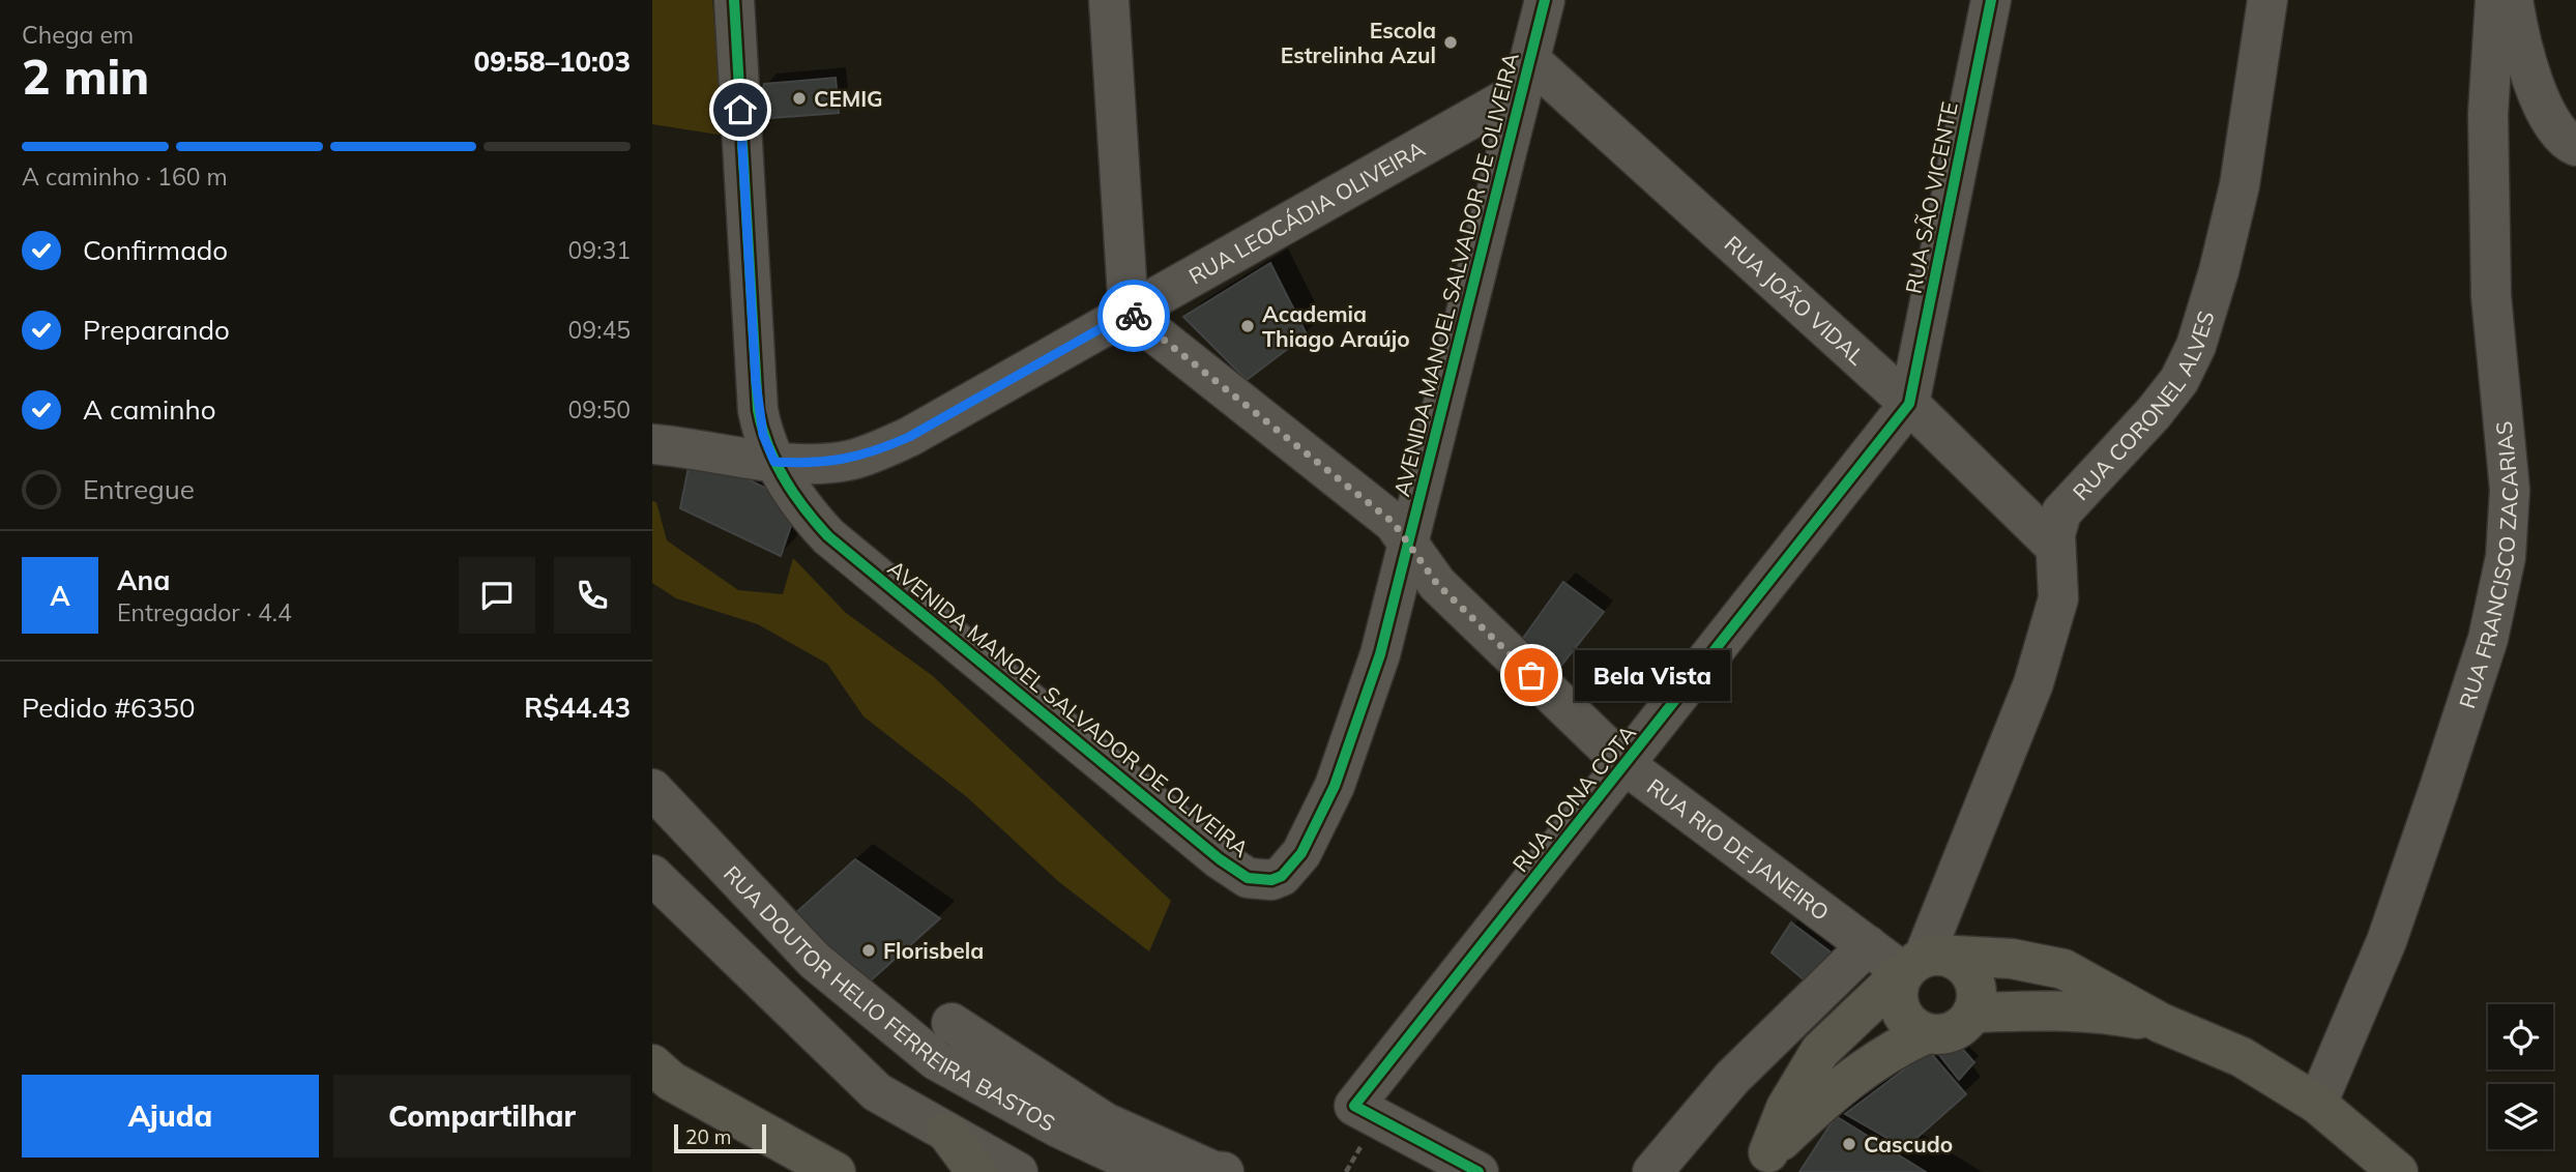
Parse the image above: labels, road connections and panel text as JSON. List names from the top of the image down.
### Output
{
  "streets": {
    "street": [
      "RUA SÃO VICENTE",
      "RUA LEOCÁDIA OLIVEIRA",
      "AVENIDA MANOEL SALVADOR DE OLIVEIRA",
      "RUA JOÃO VIDAL",
      "RUA CORONEL ALVES",
      "RUA FRANCISCO ZACARIAS",
      "RUA DONA COTA",
      "RUA RIO DE JANEIRO",
      "RUA DOUTOR HELIO FERREIRA BASTOS"
    ]
  },
  "crossings": [
    ["RUA SÃO VICENTE", "RUA JOÃO VIDAL"],
    ["RUA SÃO VICENTE", "RUA DONA COTA"],
    ["RUA LEOCÁDIA OLIVEIRA", "AVENIDA MANOEL SALVADOR DE OLIVEIRA"],
    ["RUA LEOCÁDIA OLIVEIRA", "RUA JOÃO VIDAL"],
    ["RUA LEOCÁDIA OLIVEIRA", "RUA RIO DE JANEIRO"],
    ["AVENIDA MANOEL SALVADOR DE OLIVEIRA", "RUA JOÃO VIDAL"],
    ["AVENIDA MANOEL SALVADOR DE OLIVEIRA", "RUA RIO DE JANEIRO"],
    ["RUA JOÃO VIDAL", "RUA CORONEL ALVES"],
    ["RUA JOÃO VIDAL", "RUA DONA COTA"],
    ["RUA CORONEL ALVES", "RUA RIO DE JANEIRO"],
    ["RUA DONA COTA", "RUA RIO DE JANEIRO"]
  ],
  "places": [
    "Escola Estrelinha Azul",
    "CEMIG",
    "Academia Thiago Araújo",
    "Bela Vista",
    "Florisbela",
    "Cascudo"
  ],
  "scale_bar": "20 m",
  "page": {
    "heading": ["2 min", "Chega em", "09:58–10:03"],
    "panel": [
      "Ana",
      "Entregador · 4.4",
      "Pedido #6350",
      "R$44.43"
    ],
    "bar": "A caminho · 160 m",
    "list": [
      ["Confirmado", "09:31"],
      ["Preparando", "09:45"],
      ["A caminho", "09:50"],
      "Entregue"
    ],
    "round": "A",
    "bubble": "Bela Vista",
    "buttons": ["Ajuda", "Compartilhar"],
    "scale": "20 m"
  }
}
